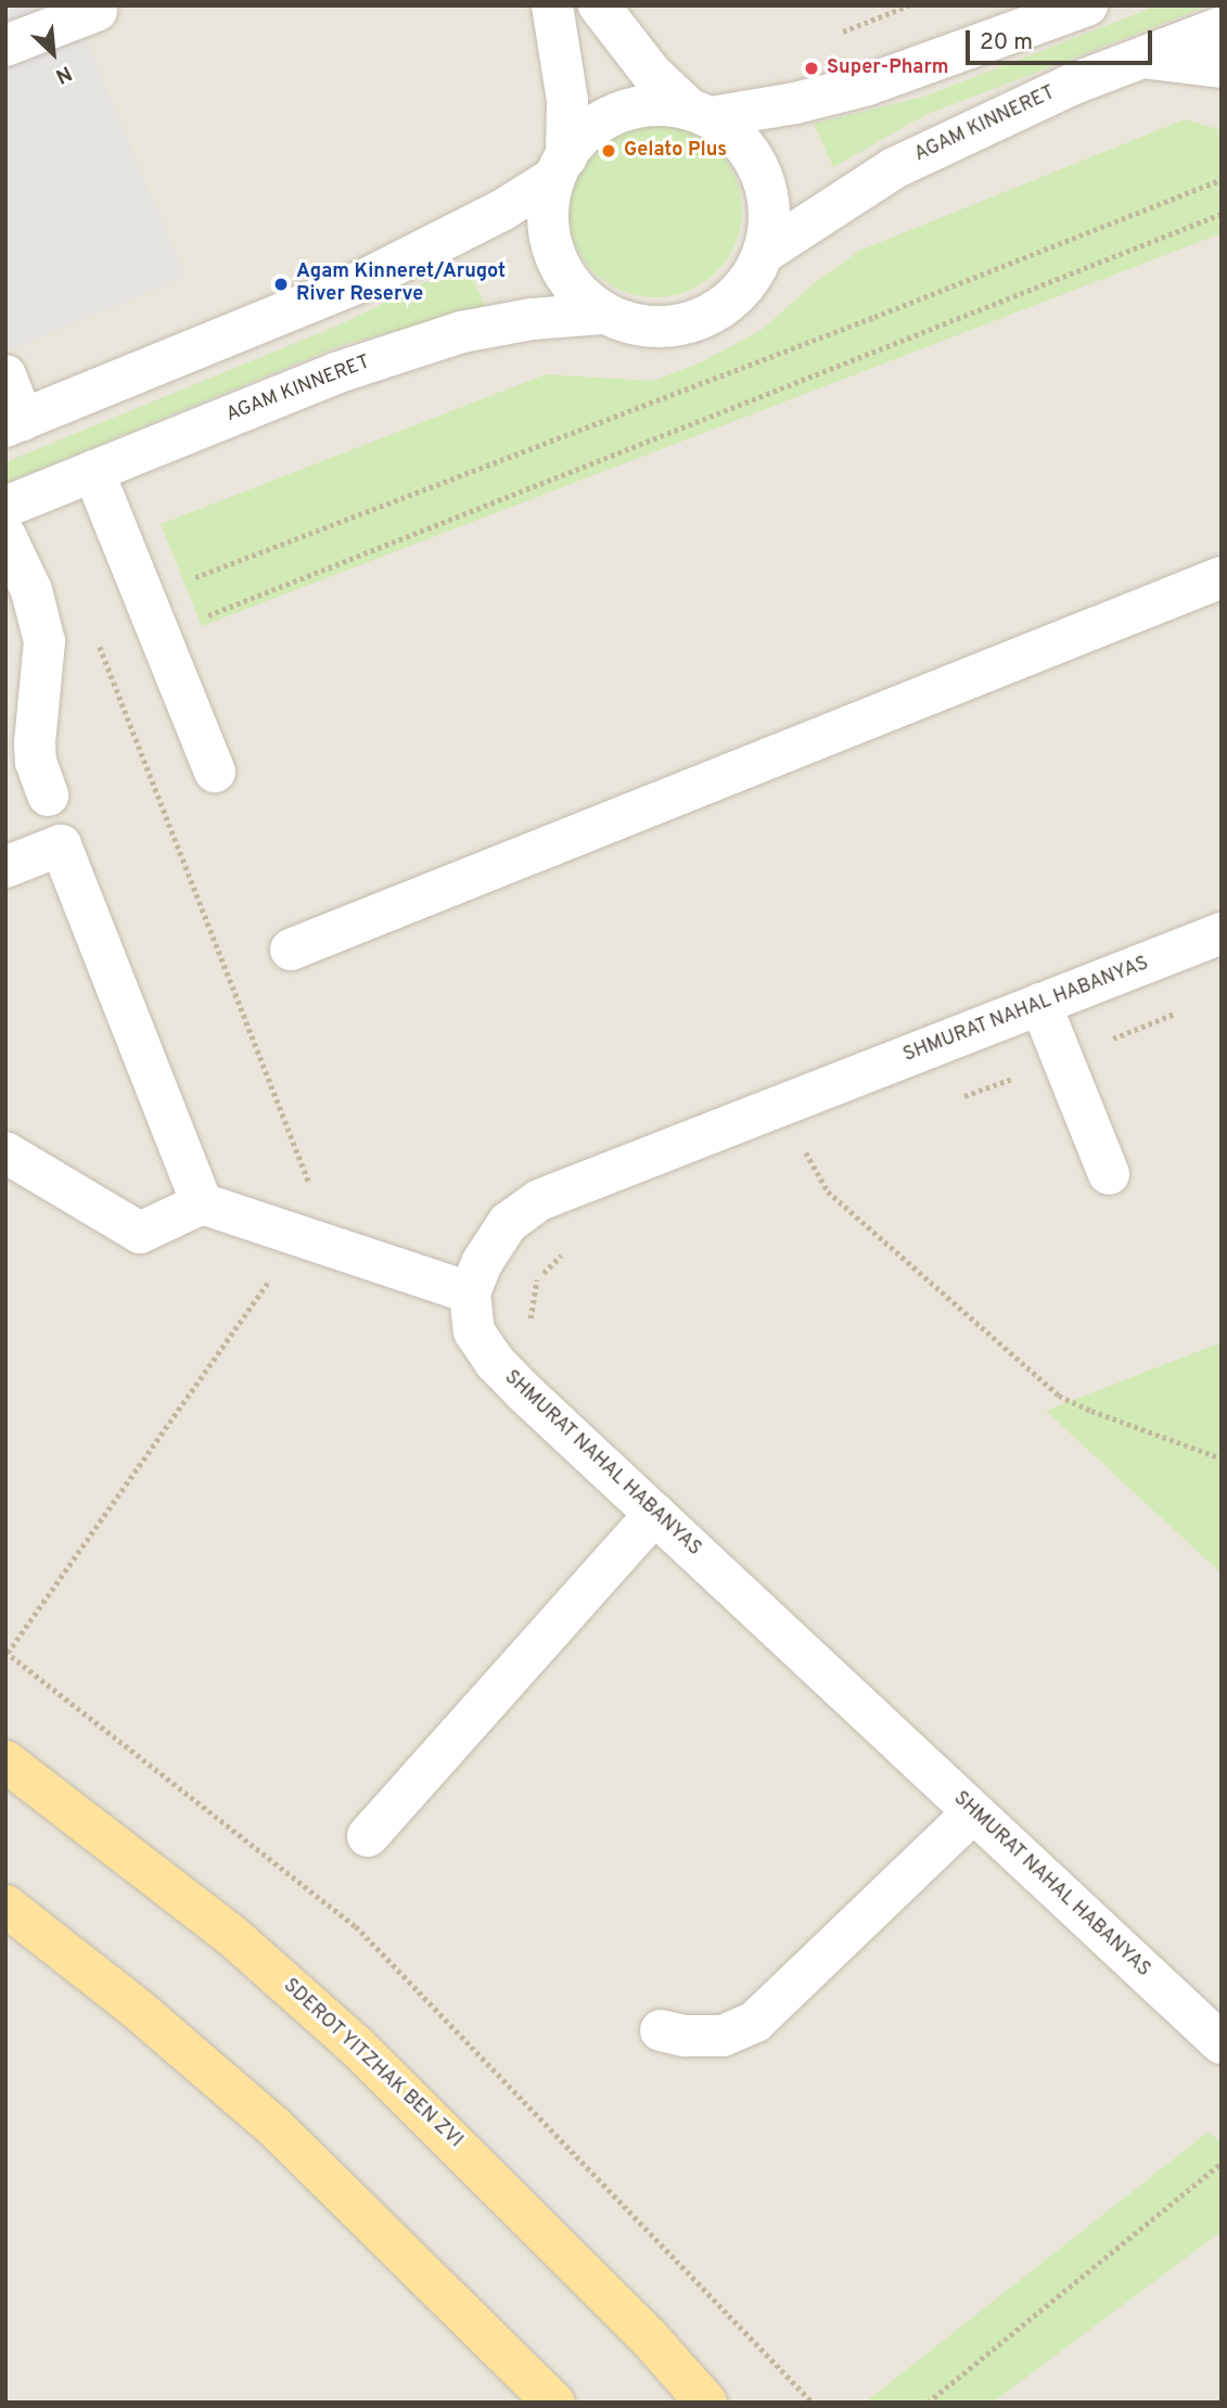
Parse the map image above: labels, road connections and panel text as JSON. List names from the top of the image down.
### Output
{
  "streets": {
    "main road": ["SDEROT YITZHAK BEN ZVI"],
    "street": ["AGAM KINNERET", "SHMURAT NAHAL HABANYAS"]
  },
  "places": ["Super-Pharm", "Gelato Plus", "Agam Kinneret/Arugot River Reserve"],
  "scale_bar": "20 m",
  "north": "bottom right"
}
